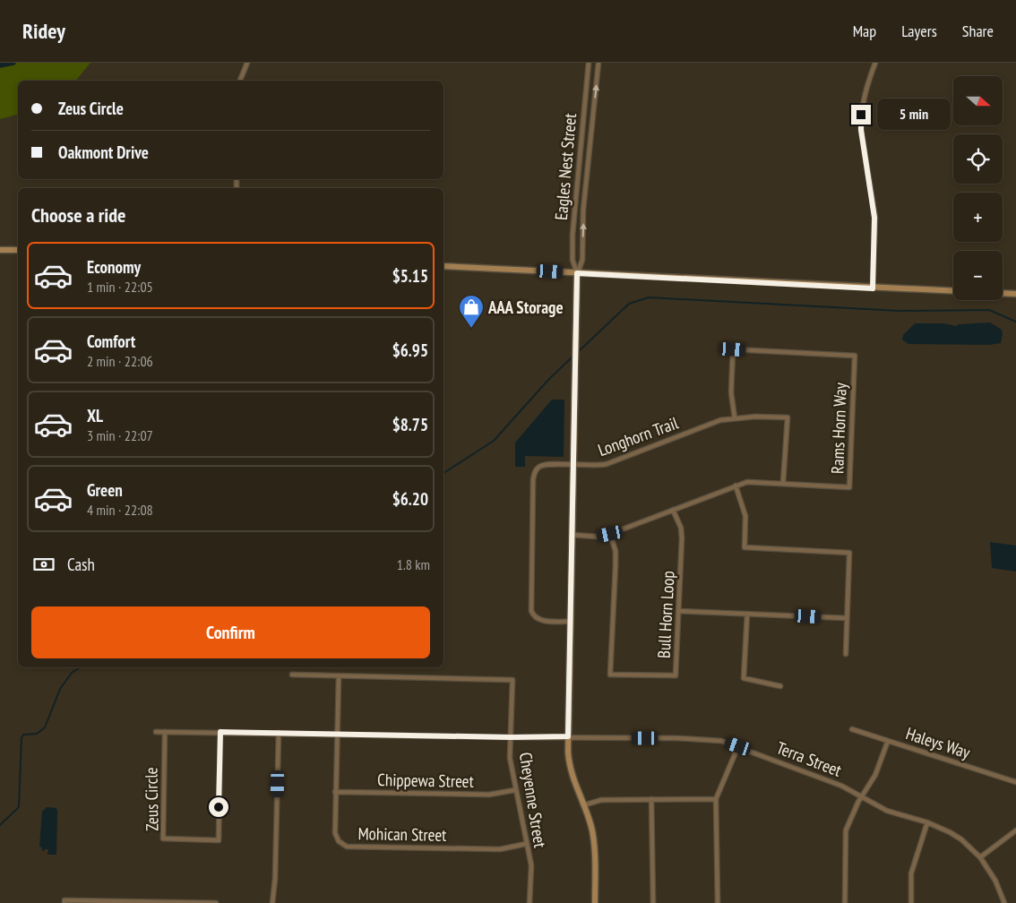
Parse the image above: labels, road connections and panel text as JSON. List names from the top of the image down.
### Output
{
  "streets": {
    "street": [
      "Eagles Nest Street",
      "Rams Horn Way",
      "Longhorn Trail",
      "Bull Horn Loop",
      "Haleys Way",
      "Terra Street",
      "Chippewa Street",
      "Zeus Circle",
      "Cheyenne Street",
      "Mohican Street"
    ]
  },
  "crossings": [
    ["Eagles Nest Street", "Rams Horn Way"],
    ["Eagles Nest Street", "Longhorn Trail"],
    ["Eagles Nest Street", "Terra Street"],
    ["Rams Horn Way", "Longhorn Trail"],
    ["Rams Horn Way", "Bull Horn Loop"],
    ["Terra Street", "Zeus Circle"],
    ["Terra Street", "Cheyenne Street"],
    ["Terra Street", "Mohican Street"],
    ["Chippewa Street", "Cheyenne Street"],
    ["Chippewa Street", "Mohican Street"],
    ["Cheyenne Street", "Mohican Street"]
  ],
  "places": {
    "shop": ["AAA Storage"]
  },
  "north": "right",
  "page": {
    "header": "Ridey",
    "nav": ["Map", "Layers", "Share"],
    "map_buttons": ["+", "−"],
    "banner": ["Zeus Circle", "Oakmont Drive"],
    "bubble": "5 min",
    "heading": "Choose a ride",
    "list": [
      {
        "name": "Economy",
        "note": "1 min · 22:05",
        "value": "$5.15"
      },
      {
        "name": "Comfort",
        "note": "2 min · 22:06",
        "value": "$6.95"
      },
      {
        "name": "XL",
        "note": "3 min · 22:07",
        "value": "$8.75"
      },
      {
        "name": "Green",
        "note": "4 min · 22:08",
        "value": "$6.20"
      }
    ],
    "pay": ["Cash", "1.8 km"],
    "buttons": "Confirm"
  }
}
